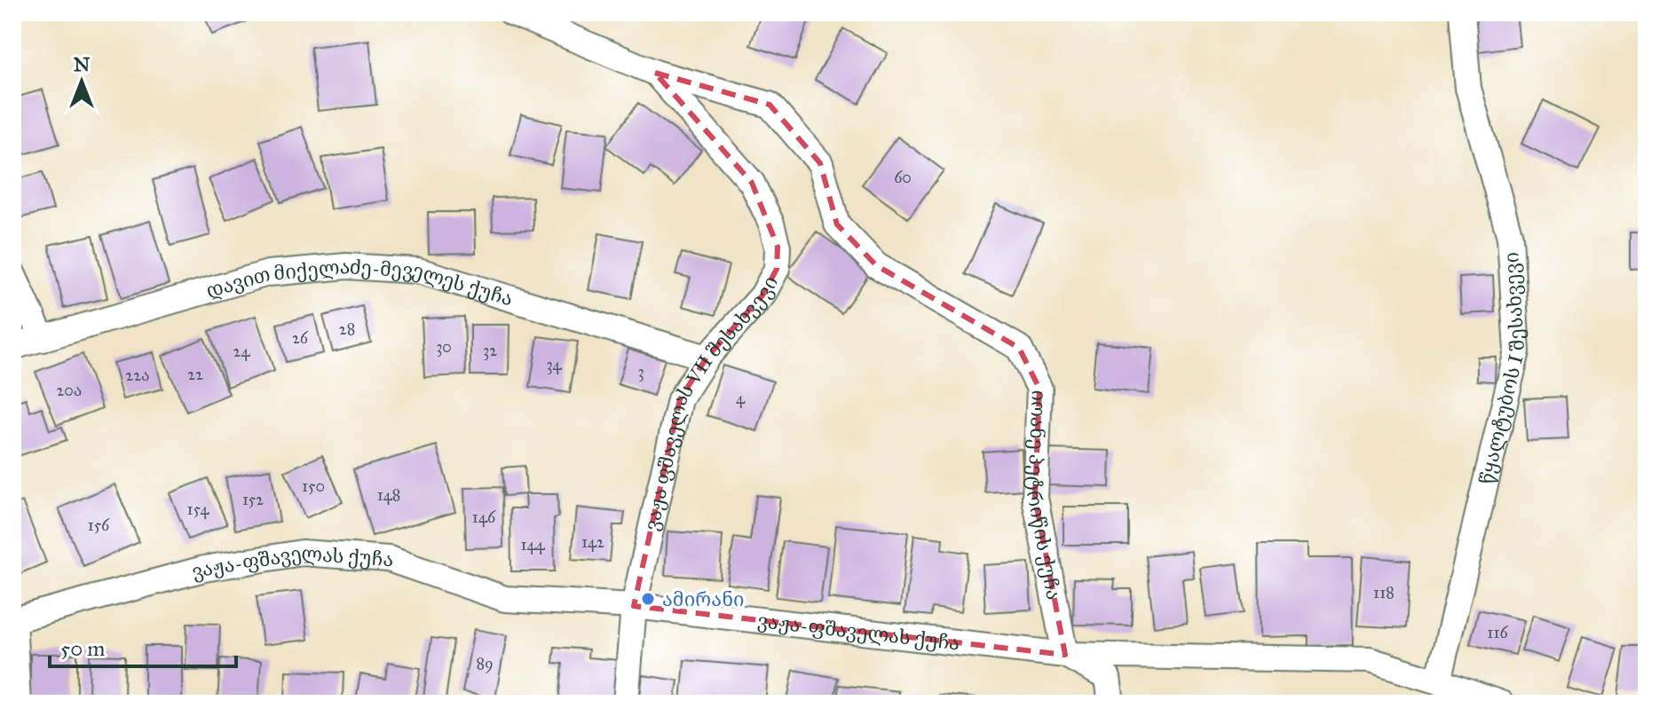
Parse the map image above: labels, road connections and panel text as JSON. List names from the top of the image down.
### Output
{
  "streets": {
    "street": [
      "დავით მიქელაძე-მეველეს ქუჩა",
      "წყალტუბოს I შესახვევი",
      "ვაჟა ფშაველას VII შესახვევი",
      "იოანე პეტრიწის ქუჩა",
      "ვაჟა-ფშაველას ქუჩა"
    ]
  },
  "crossings": [
    ["დავით მიქელაძე-მეველეს ქუჩა", "ვაჟა ფშაველას VII შესახვევი"],
    ["წყალტუბოს I შესახვევი", "ვაჟა-ფშაველას ქუჩა"],
    ["ვაჟა ფშაველას VII შესახვევი", "იოანე პეტრიწის ქუჩა"],
    ["ვაჟა ფშაველას VII შესახვევი", "ვაჟა-ფშაველას ქუჩა"],
    ["იოანე პეტრიწის ქუჩა", "ვაჟა-ფშაველას ქუჩა"]
  ],
  "places": ["ამირანი"],
  "house_numbers": [
    "60",
    "28",
    "26",
    "30",
    "32",
    "24",
    "34",
    "3",
    "22",
    "22ა",
    "20ა",
    "4",
    "150",
    "148",
    "152",
    "154",
    "146",
    "156",
    "142",
    "144",
    "118",
    "116",
    "89"
  ],
  "scale_bar": "50 m",
  "north": "top"
}
